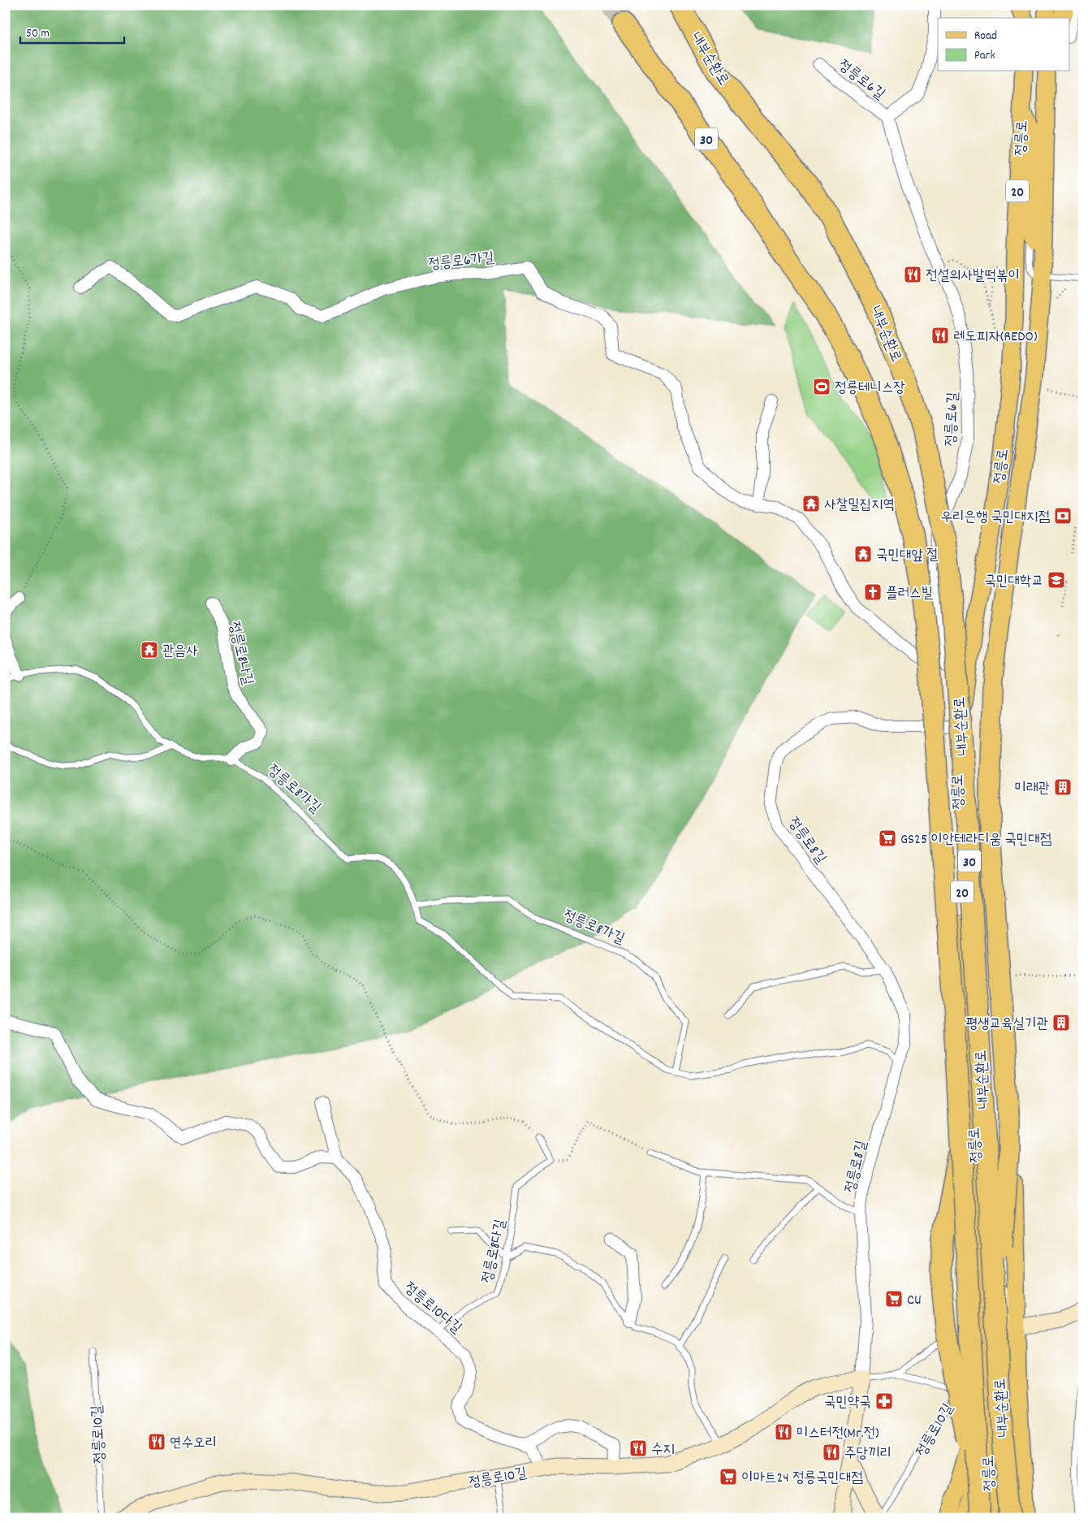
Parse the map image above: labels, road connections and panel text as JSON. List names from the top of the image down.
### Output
{
  "streets": {
    "highway": ["내부순환로", "30"],
    "main road": ["정릉로", "20", "정릉로10길"],
    "street": [
      "정릉로6길",
      "정릉로6가길",
      "정릉로8나길",
      "정릉로8길",
      "정릉로10다길"
    ],
    "lane": ["정릉로8가길", "정릉로8다길"]
  },
  "crossings": [
    ["정릉로6길", "정릉로"],
    ["정릉로6길", "정릉로6가길"],
    ["정릉로6길", "정릉로8길"],
    ["정릉로", "정릉로8길"],
    ["정릉로8나길", "정릉로8가길"],
    ["정릉로8가길", "정릉로8길"],
    ["정릉로8길", "정릉로10길"],
    ["정릉로8다길", "정릉로10다길"],
    ["정릉로10다길", "정릉로10길"]
  ],
  "places": {
    "restaurant": [
      "전설의사발떡볶이",
      "레도피자(REDO)",
      "미스터전(Mr.전)",
      "연수오리",
      "수지",
      "주당끼리"
    ],
    "sports": ["정릉테니스장"],
    "temple": ["사찰밀집지역", "국민대앞 절", "관음사"],
    "bank": ["우리은행 국민대지점"],
    "school or university": ["국민대학교"],
    "church": ["플러스빌"],
    "building": ["미래관", "평생교육실기관"],
    "supermarket": ["GS25 이안테라디움 국민대점", "CU", "이마트24 정릉국민대점"],
    "pharmacy": ["국민약국"]
  },
  "legend": ["Road", "Park"],
  "scale_bar": "50 m"
}
